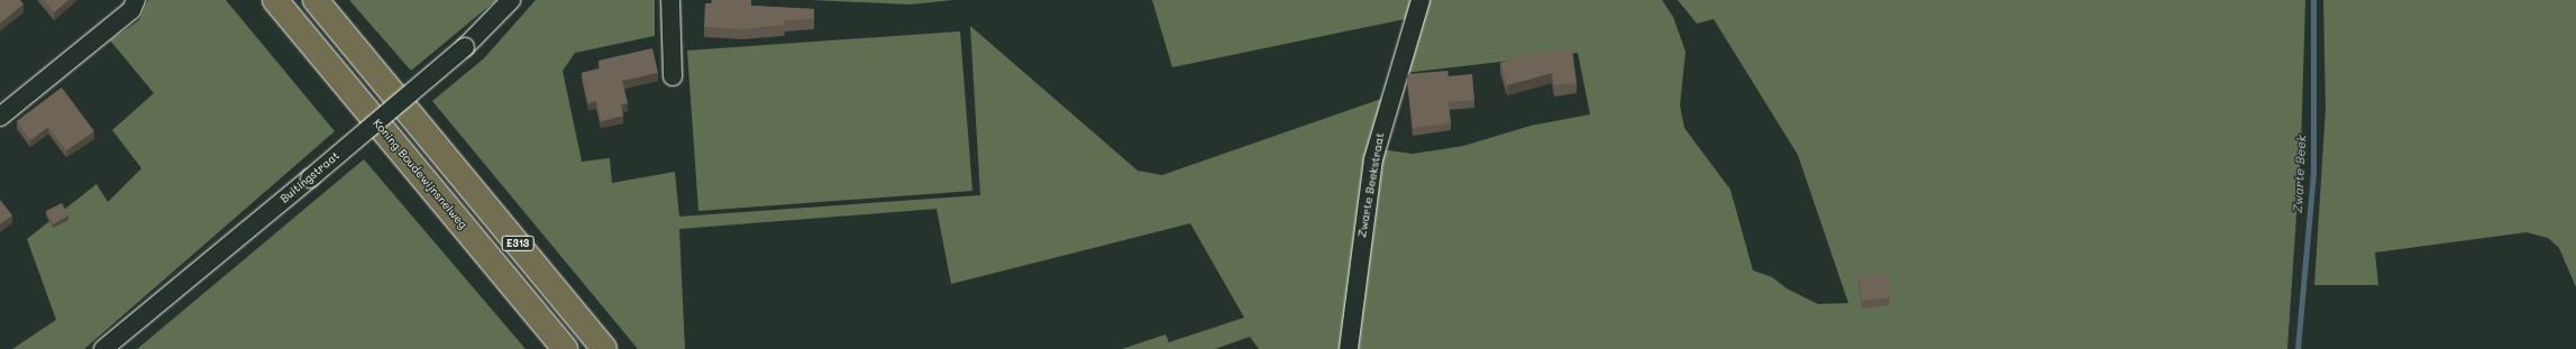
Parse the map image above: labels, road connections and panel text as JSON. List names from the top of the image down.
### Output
{
  "streets": {
    "highway": ["Koning Boudewijnsnelweg", "E313"],
    "street": ["Buitingstraat", "Zwarte Beekstraat"]
  },
  "water": ["Zwarte Beek"]
}
